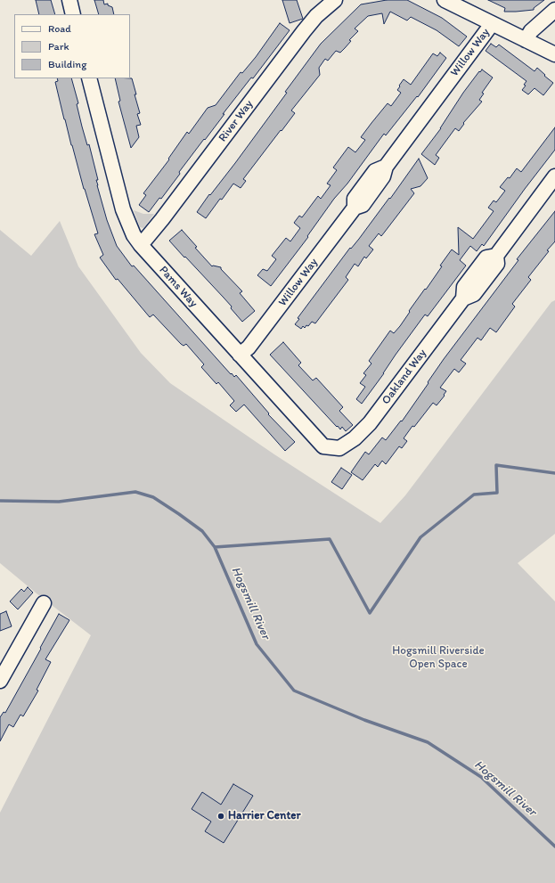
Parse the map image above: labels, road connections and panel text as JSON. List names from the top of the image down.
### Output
{
  "streets": {
    "street": [
      "Willow Way",
      "River Way",
      "Pams Way",
      "Oakland Way"
    ]
  },
  "crossings": [
    ["Willow Way", "Pams Way"],
    ["River Way", "Pams Way"],
    ["Pams Way", "Oakland Way"]
  ],
  "water": ["Hogsmill River"],
  "parks": ["Hogsmill Riverside Open Space"],
  "places": ["Harrier Center"],
  "legend": ["Road", "Park", "Building"]
}
